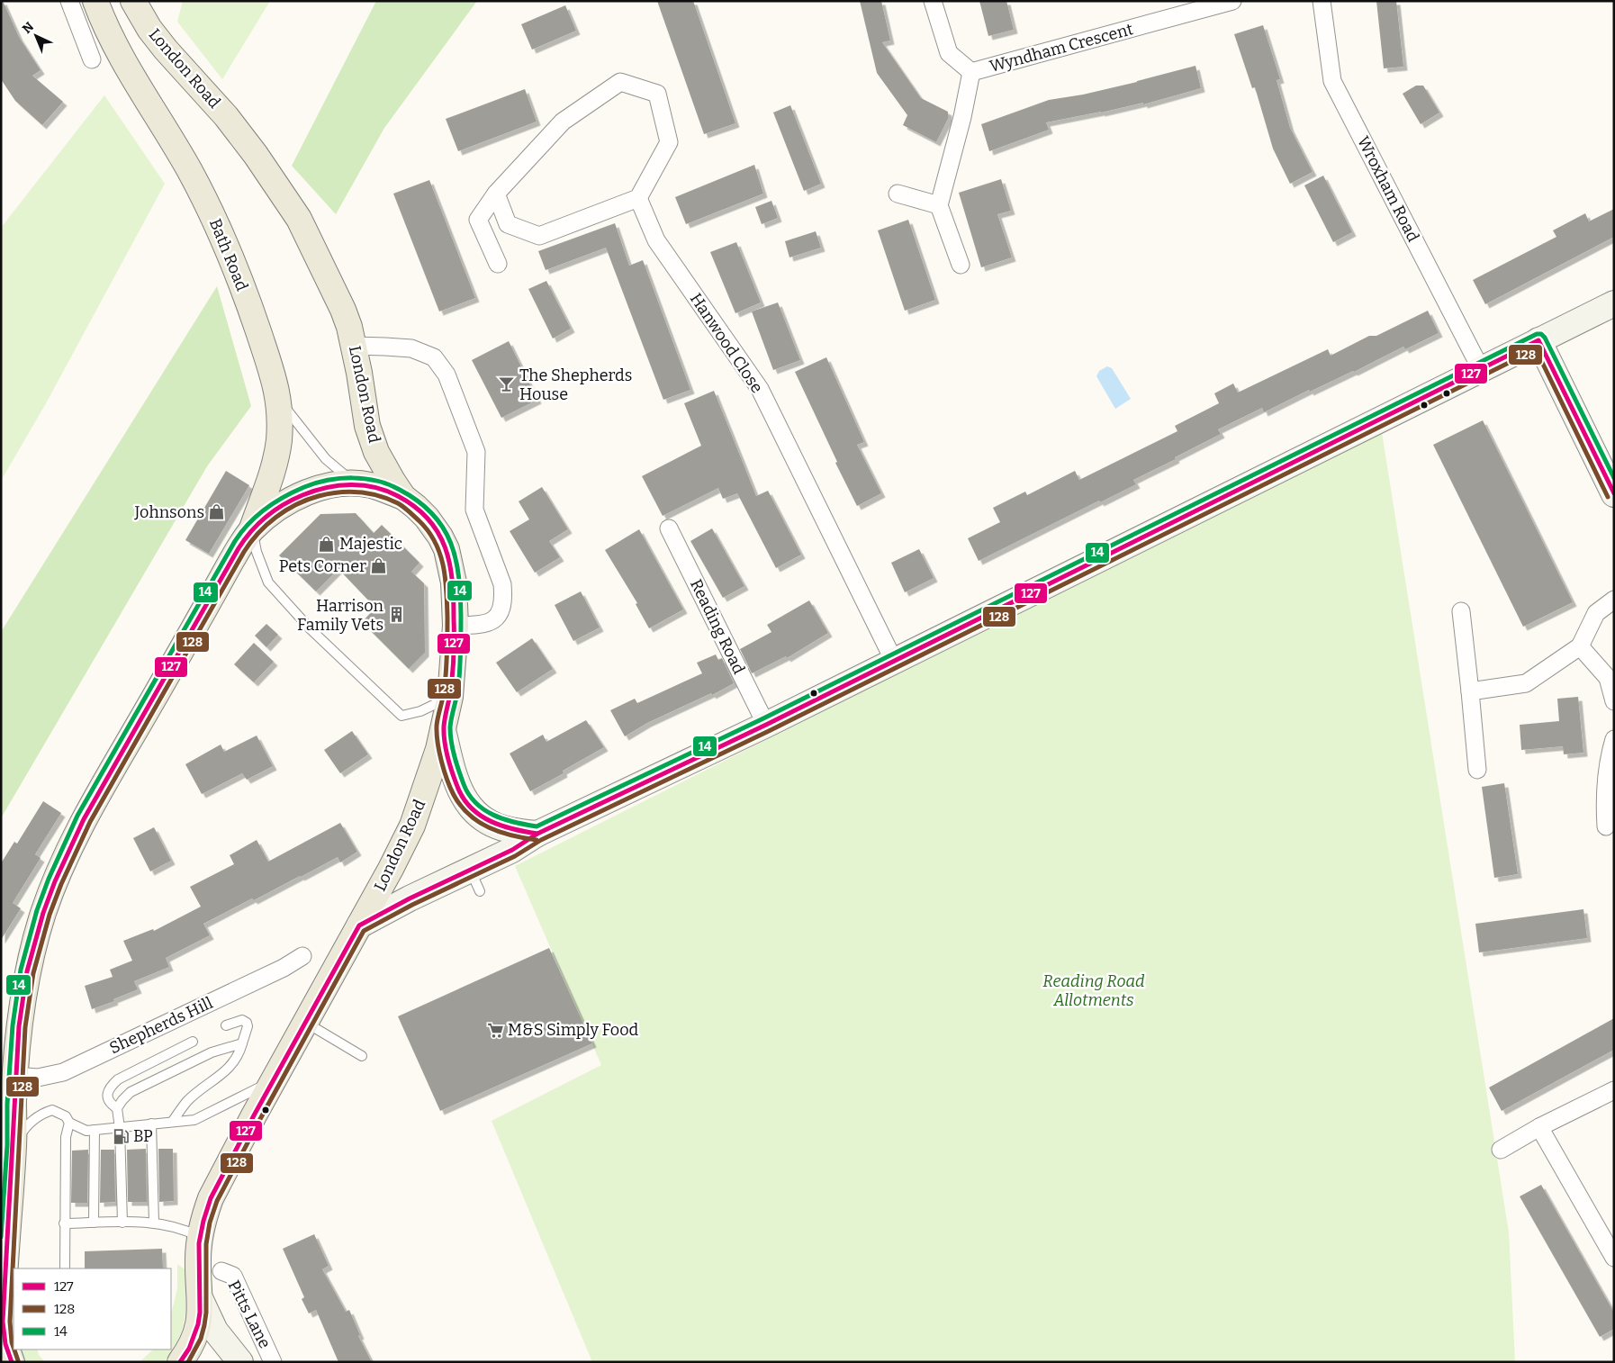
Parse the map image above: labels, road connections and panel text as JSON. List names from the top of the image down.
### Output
{
  "streets": {
    "main road": ["London Road", "Bath Road"],
    "street": [
      "Wyndham Crescent",
      "Wroxham Road",
      "Hanwood Close",
      "Reading Road",
      "Shepherds Hill",
      "Pitts Lane"
    ]
  },
  "crossings": [
    ["London Road", "Pitts Lane"]
  ],
  "parks": ["Reading Road Allotments"],
  "places": {
    "bar": ["The Shepherds House"],
    "shop": ["Johnsons", "Majestic", "Pets Corner"],
    "building": ["Harrison Family Vets"],
    "supermarket": ["M&S Simply Food"],
    "fuel station": ["BP"]
  },
  "lines": ["transit line 14", "transit line 127", "transit line 128"],
  "legend": ["127", "128", "14"],
  "north": "top left"
}
